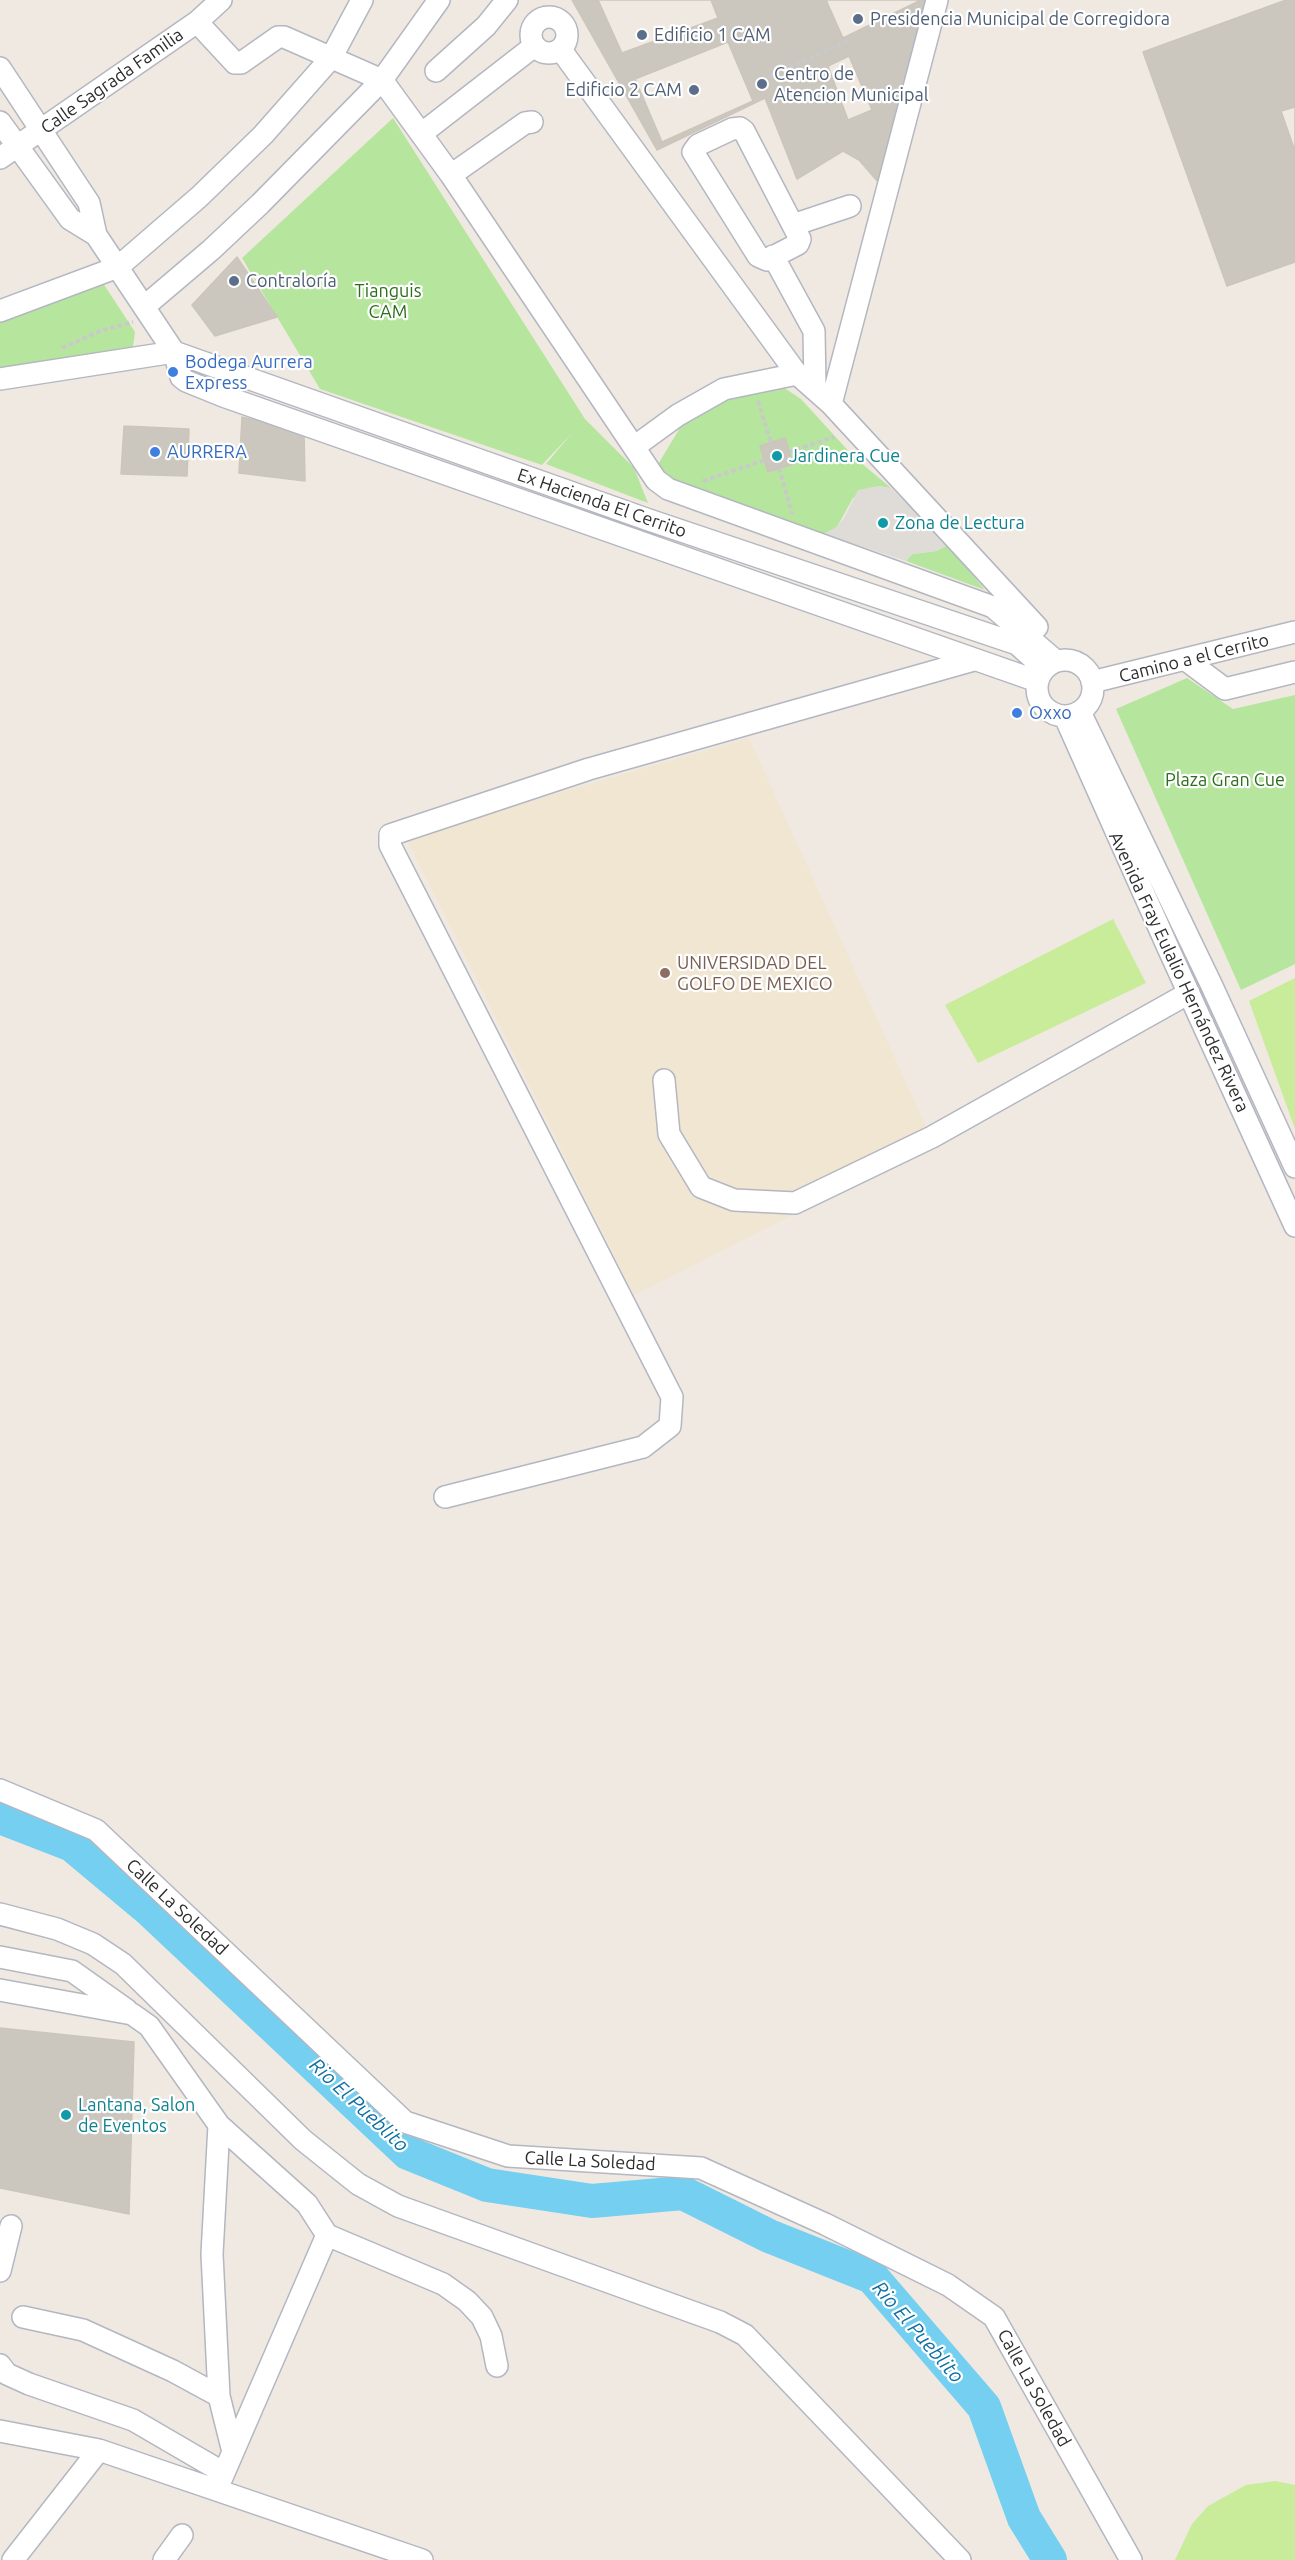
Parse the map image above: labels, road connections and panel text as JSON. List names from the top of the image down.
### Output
{
  "streets": {
    "street": [
      "Calle Sagrada Familia",
      "Ex Hacienda El Cerrito",
      "Camino a el Cerrito",
      "Avenida Fray Eulalio Hernández Rivera",
      "Calle La Soledad"
    ]
  },
  "crossings": [
    ["Ex Hacienda El Cerrito", "Camino a el Cerrito"],
    ["Ex Hacienda El Cerrito", "Avenida Fray Eulalio Hernández Rivera"],
    ["Camino a el Cerrito", "Avenida Fray Eulalio Hernández Rivera"]
  ],
  "water": ["Rio El Pueblito"],
  "parks": ["Tianguis CAM", "Plaza Gran Cue"],
  "places": [
    "Presidencia Municipal de Corregidora",
    "Edificio 1 CAM",
    "Centro de Atencion Municipal",
    "Edificio 2 CAM",
    "Contraloría",
    "Bodega Aurrera Express",
    "AURRERA",
    "Jardinera Cue",
    "Zona de Lectura",
    "Oxxo",
    "UNIVERSIDAD DEL GOLFO DE MEXICO",
    "Lantana, Salon de Eventos"
  ]
}
